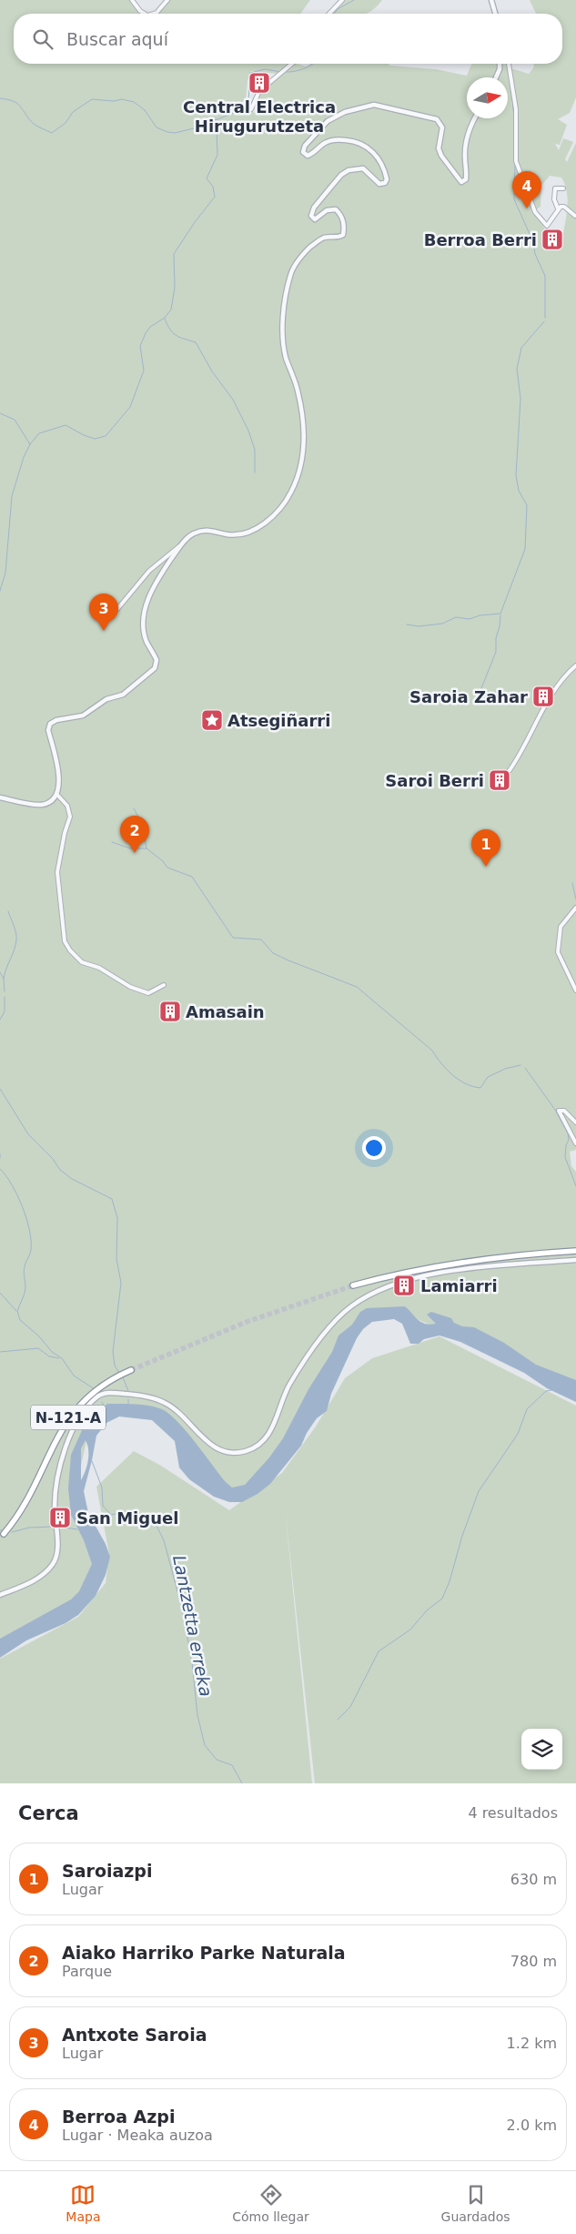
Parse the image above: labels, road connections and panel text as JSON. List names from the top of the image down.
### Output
{
  "streets": {
    "highway": ["N-121-A"]
  },
  "water": ["Lantzetta erreka"],
  "places": {
    "building": [
      "Central Electrica Hirugurutzeta",
      "Berroa Berri",
      "Saroia Zahar",
      "Saroi Berri",
      "Amasain",
      "Lamiarri",
      "San Miguel"
    ],
    "place": ["Atsegiñarri"]
  },
  "north": "right",
  "page": {
    "search": "Buscar aquí",
    "pins": [
      "4",
      "3",
      "2",
      "1"
    ],
    "heading": ["Cerca", "4 resultados"],
    "list": [
      {
        "mark": "1",
        "name": "Saroiazpi",
        "note": "Lugar",
        "value": "630 m"
      },
      {
        "mark": "2",
        "name": "Aiako Harriko Parke Naturala",
        "note": "Parque",
        "value": "780 m"
      },
      {
        "mark": "3",
        "name": "Antxote Saroia",
        "note": "Lugar",
        "value": "1.2 km"
      },
      {
        "mark": "4",
        "name": "Berroa Azpi",
        "note": "Lugar · Meaka auzoa",
        "value": "2.0 km"
      }
    ],
    "nav": ["Mapa", "Cómo llegar", "Guardados"]
  }
}
